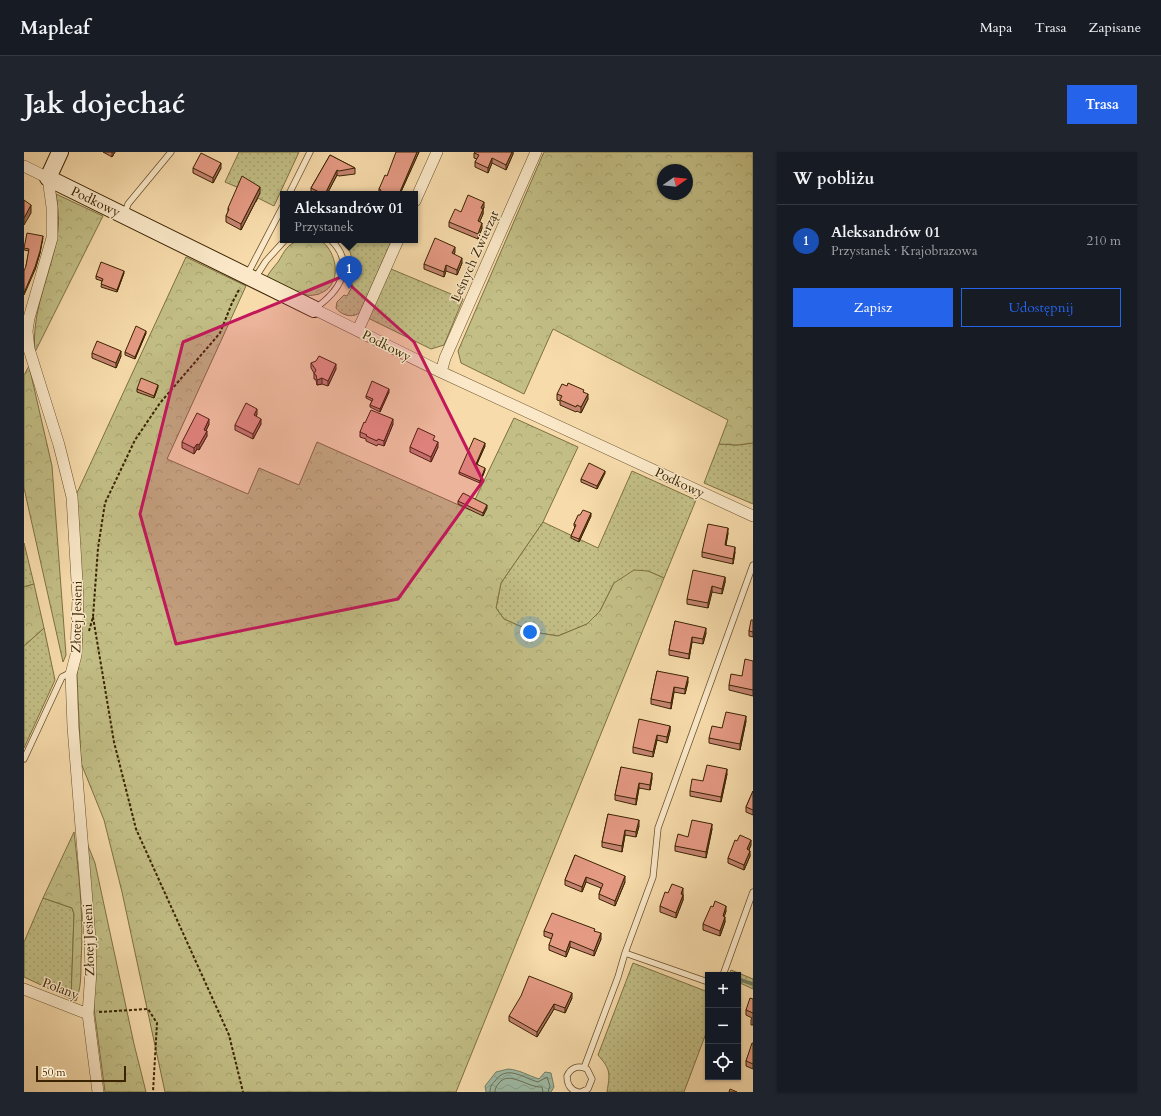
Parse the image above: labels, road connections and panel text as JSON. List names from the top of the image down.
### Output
{
  "streets": {
    "street": [
      "Podkowy",
      "Leśnych Zwierząt",
      "Złotej Jesieni",
      "Polany"
    ]
  },
  "crossings": [
    ["Podkowy", "Leśnych Zwierząt"],
    ["Podkowy", "Złotej Jesieni"],
    ["Złotej Jesieni", "Polany"]
  ],
  "scale_bar": "50 m",
  "north": "right",
  "page": {
    "header": "Mapleaf",
    "nav": ["Mapa", "Trasa", "Zapisane"],
    "title": "Jak dojechać",
    "buttons": [
      "Trasa",
      ["Zapisz", "Udostępnij"]
    ],
    "heading": "W pobliżu",
    "popup": ["Aleksandrów 01", "Przystanek"],
    "list": [
      {
        "mark": "1",
        "name": "Aleksandrów 01",
        "note": "Przystanek · Krajobrazowa",
        "value": "210 m"
      }
    ],
    "pins": "1",
    "map_buttons": ["+", "−"],
    "scale": "50 m"
  }
}
